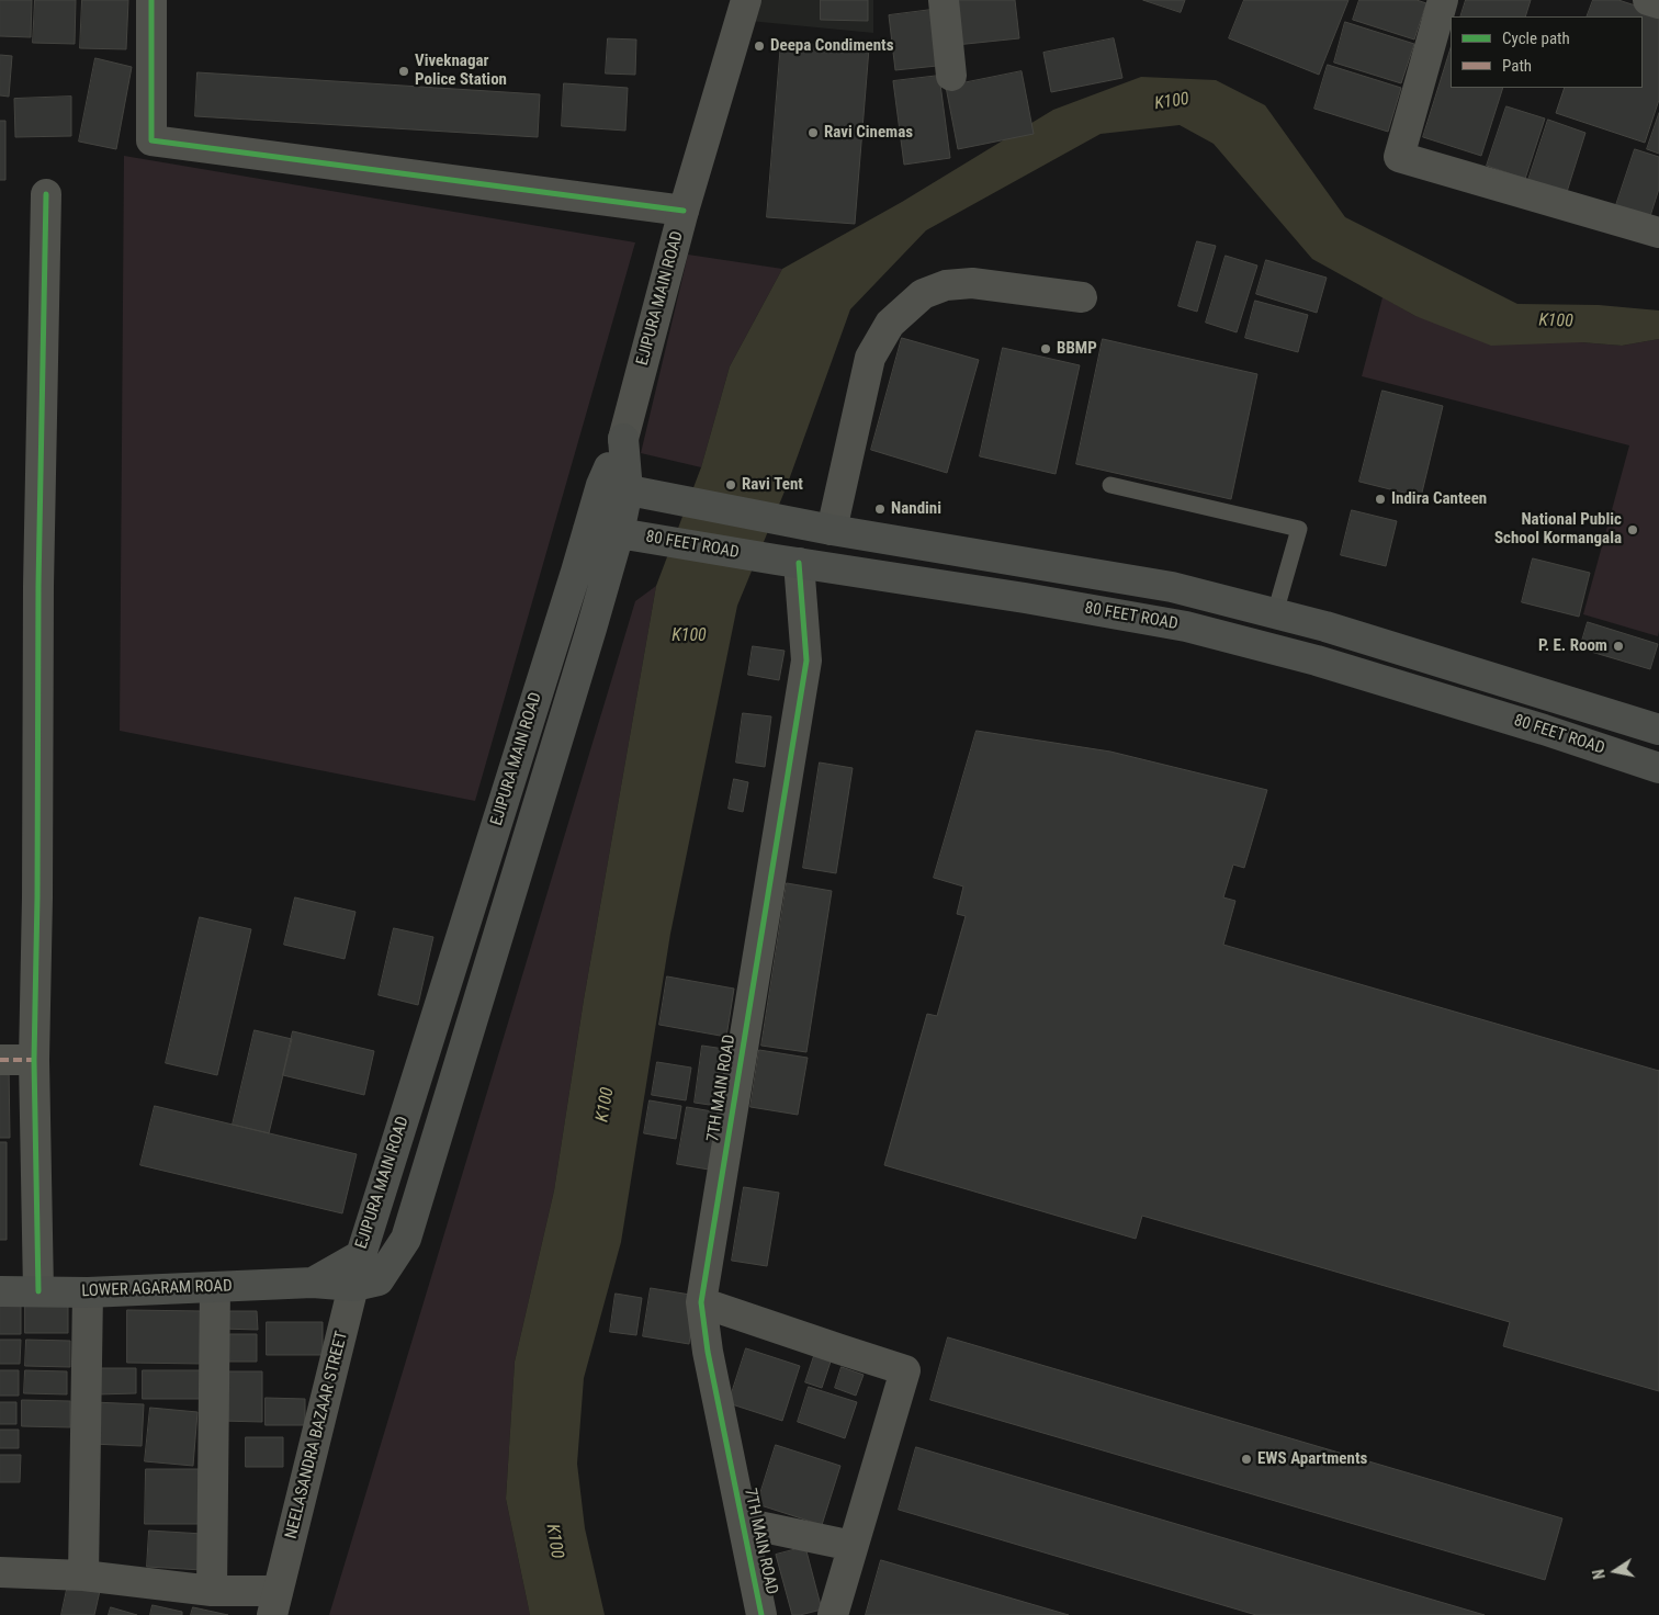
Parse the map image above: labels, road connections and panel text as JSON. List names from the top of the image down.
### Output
{
  "streets": {
    "main road": ["EJIPURA MAIN ROAD", "80 FEET ROAD", "LOWER AGARAM ROAD"],
    "street": ["7TH MAIN ROAD", "NEELASANDRA BAZAAR STREET"]
  },
  "crossings": [
    ["EJIPURA MAIN ROAD", "80 FEET ROAD"],
    ["EJIPURA MAIN ROAD", "LOWER AGARAM ROAD"],
    ["EJIPURA MAIN ROAD", "NEELASANDRA BAZAAR STREET"],
    ["80 FEET ROAD", "7TH MAIN ROAD"]
  ],
  "water": ["K100"],
  "places": [
    "Deepa Condiments",
    "Viveknagar Police Station",
    "Ravi Cinemas",
    "BBMP",
    "Ravi Tent",
    "Indira Canteen",
    "Nandini",
    "National Public School Kormangala",
    "P. E. Room",
    "EWS Apartments"
  ],
  "legend": ["Cycle path", "Path"],
  "north": "left"
}
